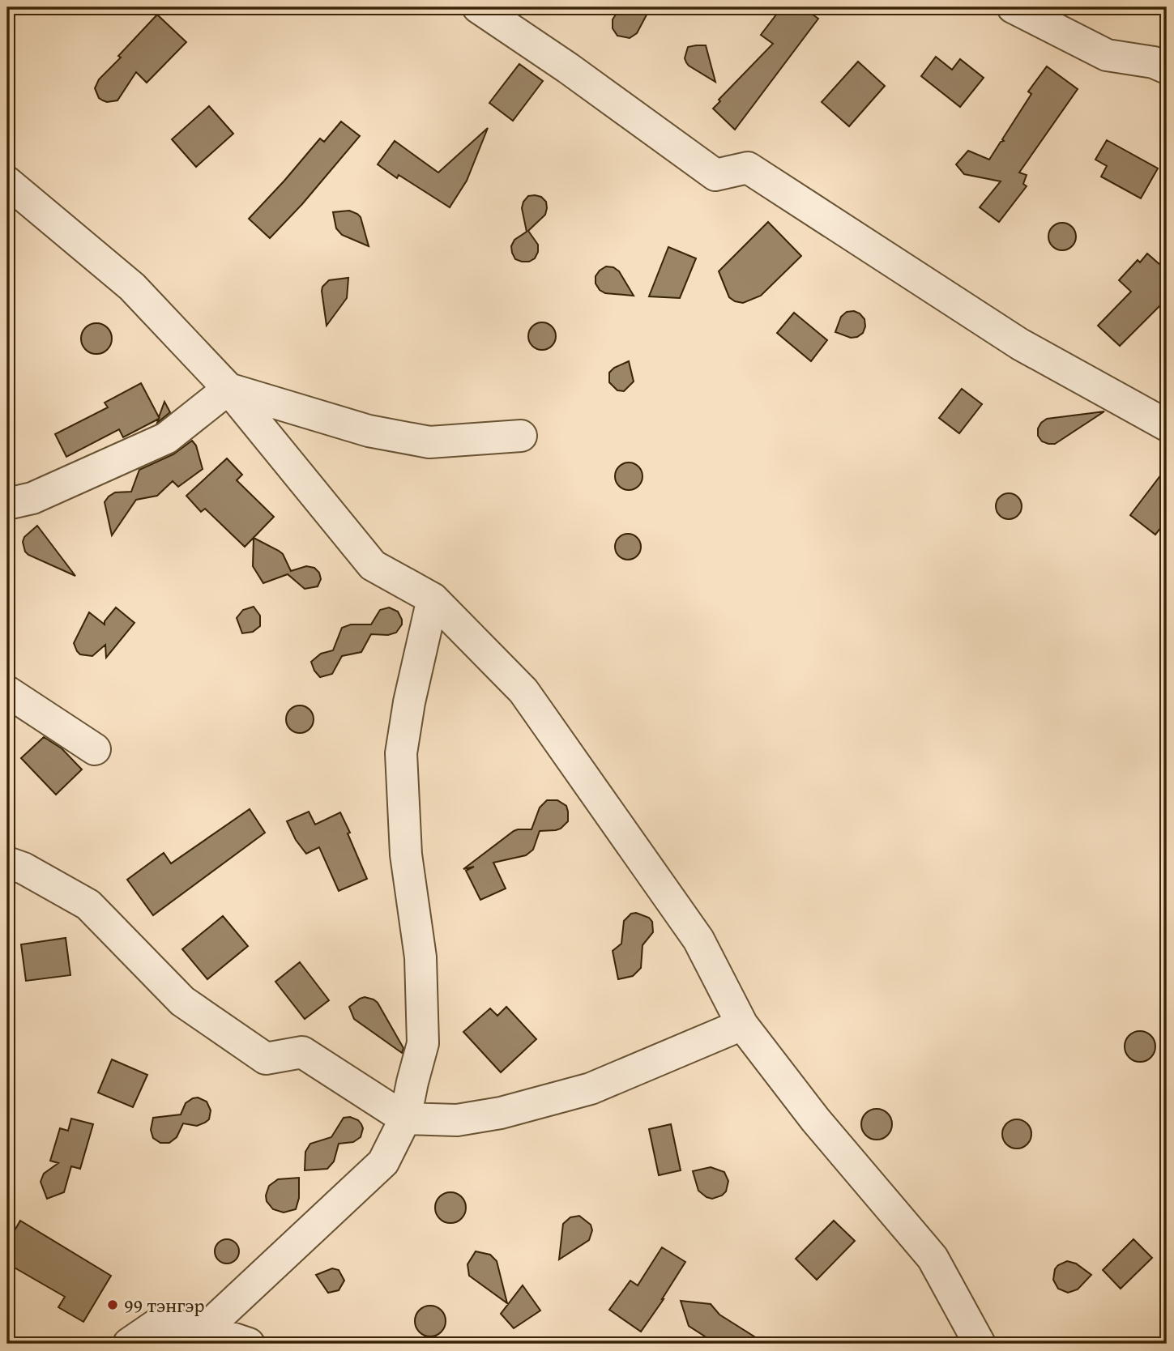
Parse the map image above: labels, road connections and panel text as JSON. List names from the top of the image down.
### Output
{
  "places": ["99 тэнгэр"]
}
